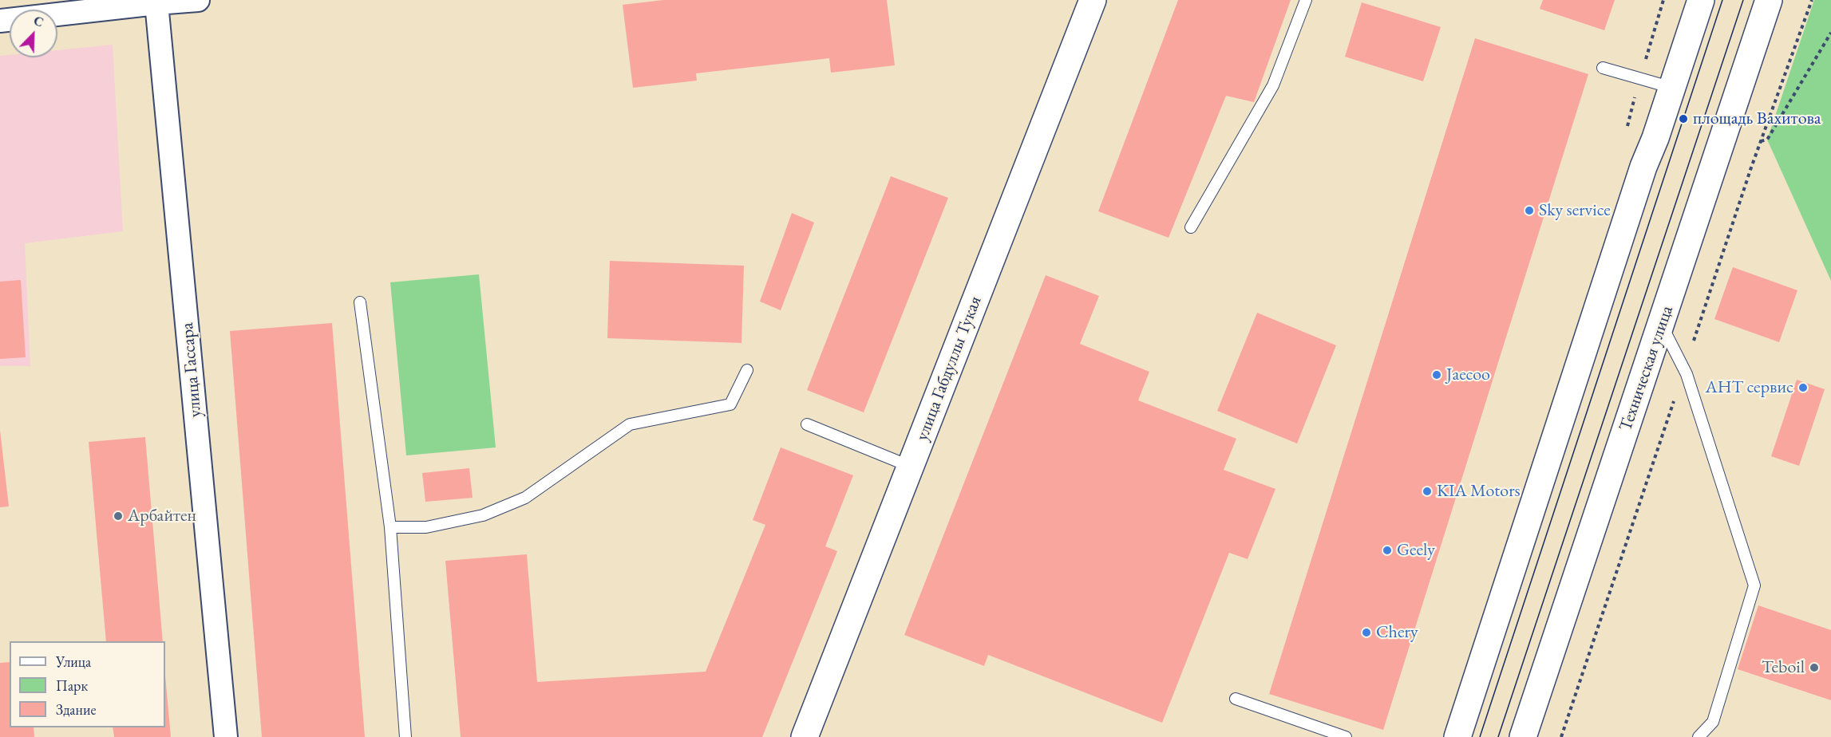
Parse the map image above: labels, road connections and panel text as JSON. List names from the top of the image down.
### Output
{
  "streets": {
    "main road": ["улица Габдуллы Тукая", "Техническая улица"],
    "street": ["улица Гассара"]
  },
  "places": [
    "площадь Вахитова",
    "Sky service",
    "Jaecoo",
    "АНТ сервис",
    "KIA Motors",
    "Арбайтен",
    "Geely",
    "Chery",
    "Teboil"
  ],
  "legend": ["Улица", "Парк", "Здание"],
  "north": "top right"
}
